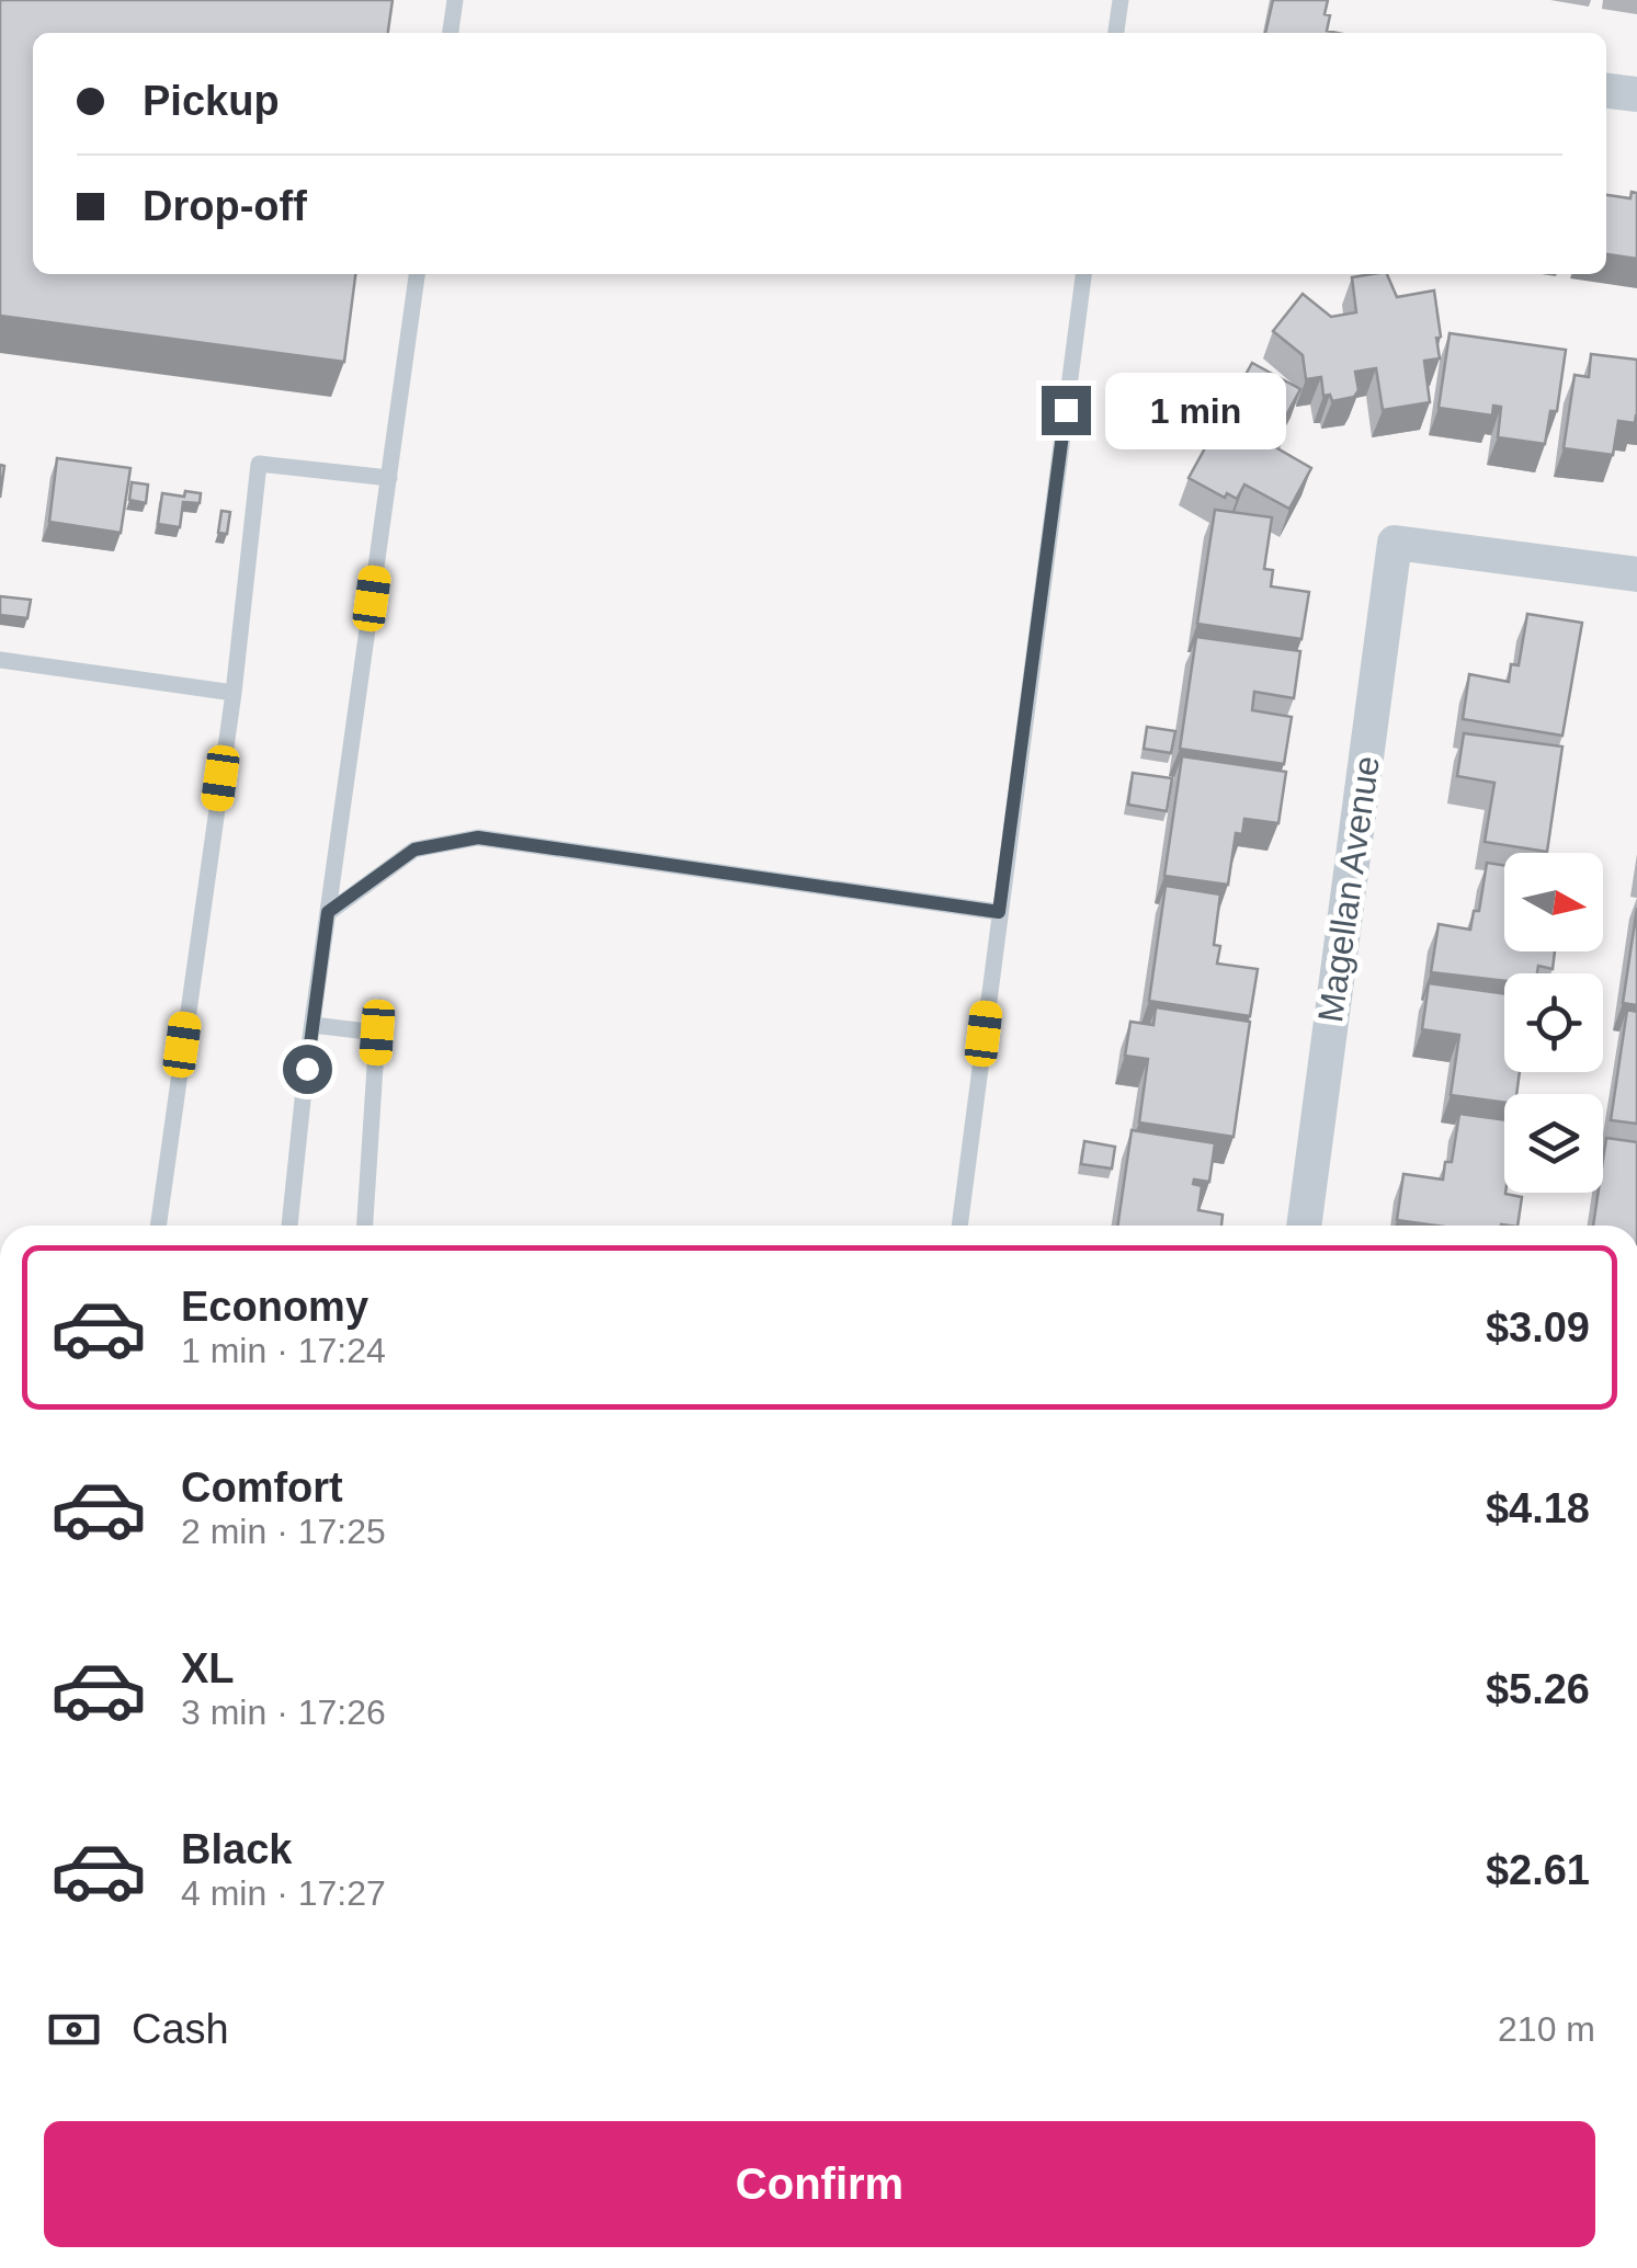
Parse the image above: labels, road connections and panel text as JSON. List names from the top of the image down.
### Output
{
  "streets": {
    "street": ["Magellan Avenue"]
  },
  "north": "right",
  "page": {
    "banner": ["Pickup", "Drop-off"],
    "bubble": "1 min",
    "list": [
      {
        "name": "Economy",
        "note": "1 min · 17:24",
        "value": "$3.09"
      },
      {
        "name": "Comfort",
        "note": "2 min · 17:25",
        "value": "$4.18"
      },
      {
        "name": "XL",
        "note": "3 min · 17:26",
        "value": "$5.26"
      },
      {
        "name": "Black",
        "note": "4 min · 17:27",
        "value": "$2.61"
      }
    ],
    "pay": ["Cash", "210 m"],
    "buttons": "Confirm"
  }
}
